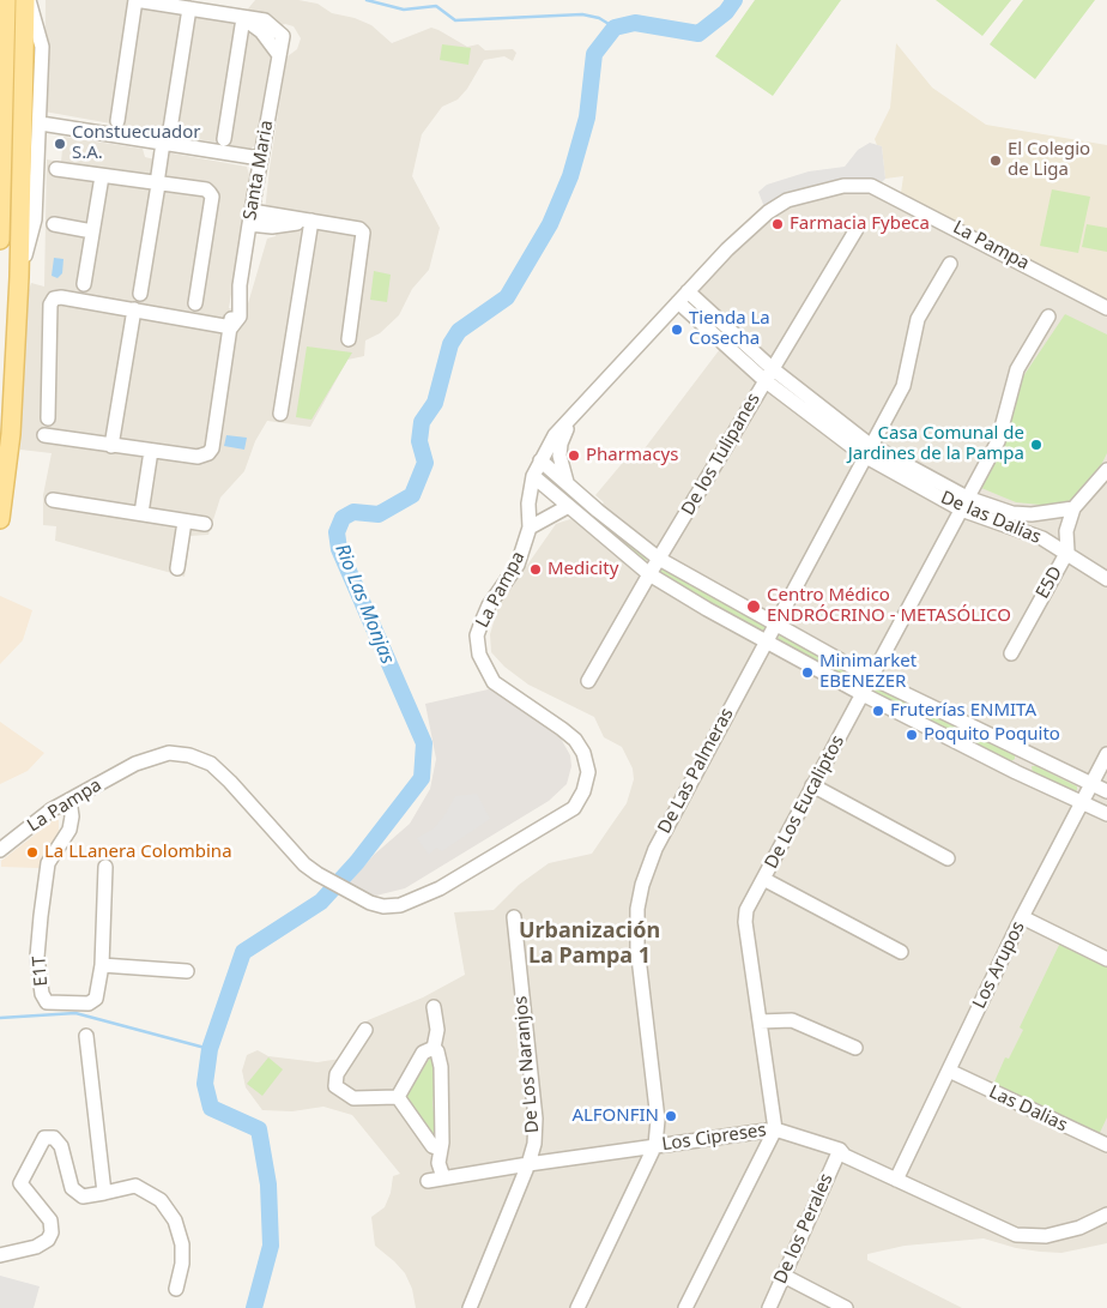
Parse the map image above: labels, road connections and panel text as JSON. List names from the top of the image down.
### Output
{
  "streets": {
    "street": [
      "Santa Maria",
      "La Pampa",
      "De los Tulipanes",
      "De las Dalias",
      "E5D",
      "De Las Palmeras",
      "De Los Eucaliptos",
      "Los Arupos",
      "E1T",
      "De Los Naranjos",
      "Las Dalias",
      "Los Cipreses",
      "De los Perales"
    ]
  },
  "crossings": [
    ["La Pampa", "De las Dalias"],
    ["La Pampa", "E1T"],
    ["De los Tulipanes", "De las Dalias"],
    ["De las Dalias", "E5D"],
    ["De las Dalias", "De Las Palmeras"],
    ["De las Dalias", "De Los Eucaliptos"],
    ["De Las Palmeras", "Los Cipreses"],
    ["De Los Eucaliptos", "Los Cipreses"],
    ["Los Arupos", "Las Dalias"],
    ["Los Arupos", "Los Cipreses"],
    ["De Los Naranjos", "Los Cipreses"],
    ["Los Cipreses", "De los Perales"]
  ],
  "districts": ["Urbanización La Pampa 1"],
  "water": ["Rio Las Monjas"],
  "places": [
    "Constuecuador S.A.",
    "El Colegio de Liga",
    "Farmacia Fybeca",
    "Tienda La Cosecha",
    "Casa Comunal de Jardines de la Pampa",
    "Pharmacys",
    "Medicity",
    "Centro Médico ENDRÓCRINO - METASÓLICO",
    "Minimarket EBENEZER",
    "Fruterías ENMITA",
    "Poquito Poquito",
    "La LLanera Colombina",
    "ALFONFIN"
  ]
}
